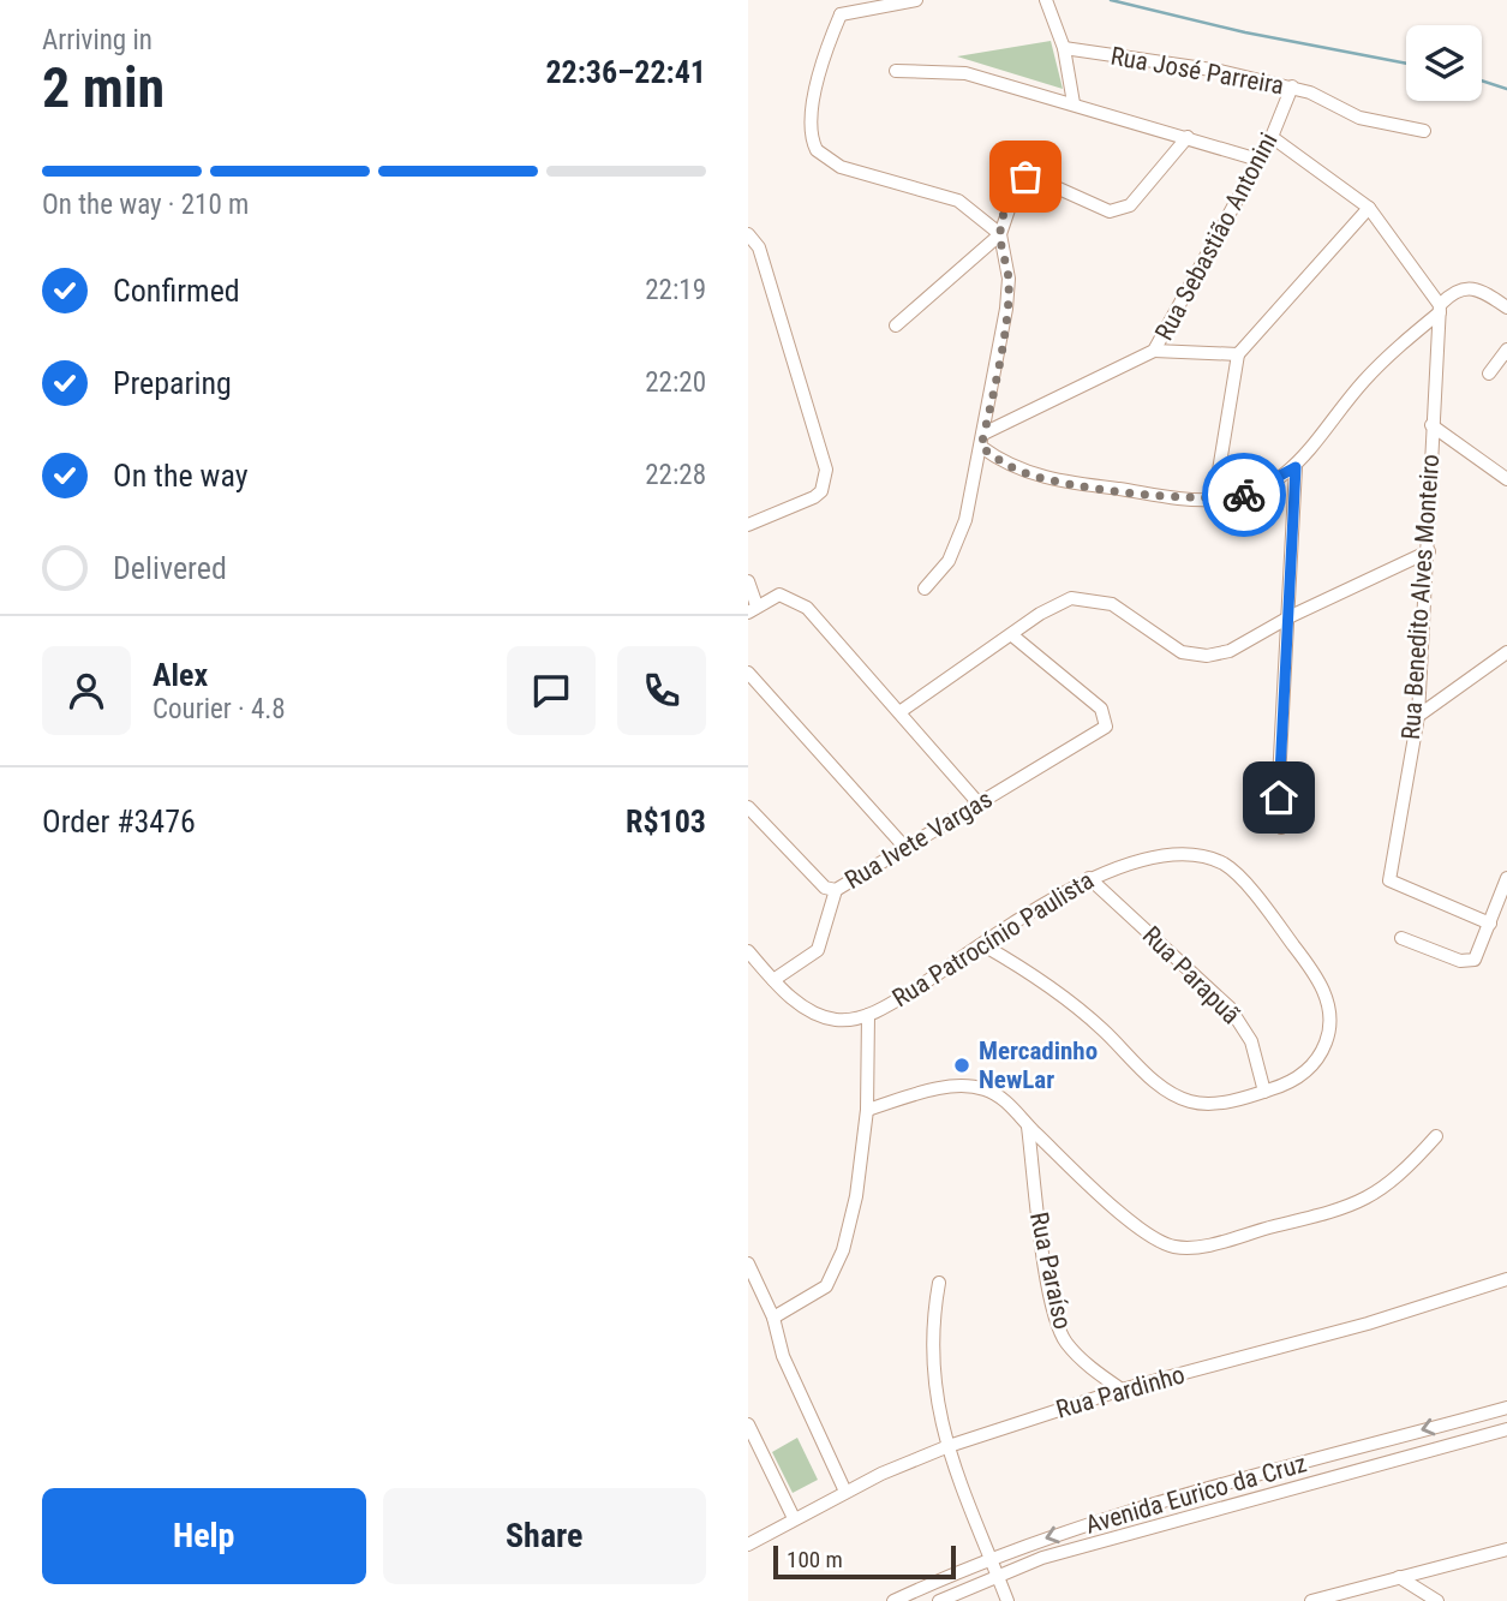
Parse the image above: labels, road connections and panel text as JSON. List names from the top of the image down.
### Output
{
  "streets": {
    "street": [
      "Rua José Parreira",
      "Rua Sebastião Antonini",
      "Rua Benedito Alves Monteiro",
      "Rua Ivete Vargas",
      "Rua Patrocínio Paulista",
      "Rua Parapuã",
      "Rua Paraíso",
      "Rua Pardinho",
      "Avenida Eurico da Cruz"
    ]
  },
  "crossings": [
    ["Rua José Parreira", "Rua Sebastião Antonini"],
    ["Rua Patrocínio Paulista", "Rua Parapuã"],
    ["Rua Paraíso", "Rua Pardinho"]
  ],
  "places": ["Mercadinho NewLar"],
  "scale_bar": "100 m",
  "page": {
    "heading": ["2 min", "Arriving in", "22:36–22:41"],
    "panel": [
      "Alex",
      "Courier · 4.8",
      "Order #3476",
      "R$103"
    ],
    "bar": "On the way · 210 m",
    "list": [
      ["Confirmed", "22:19"],
      ["Preparing", "22:20"],
      ["On the way", "22:28"],
      "Delivered"
    ],
    "buttons": ["Help", "Share"],
    "scale": "100 m"
  }
}
